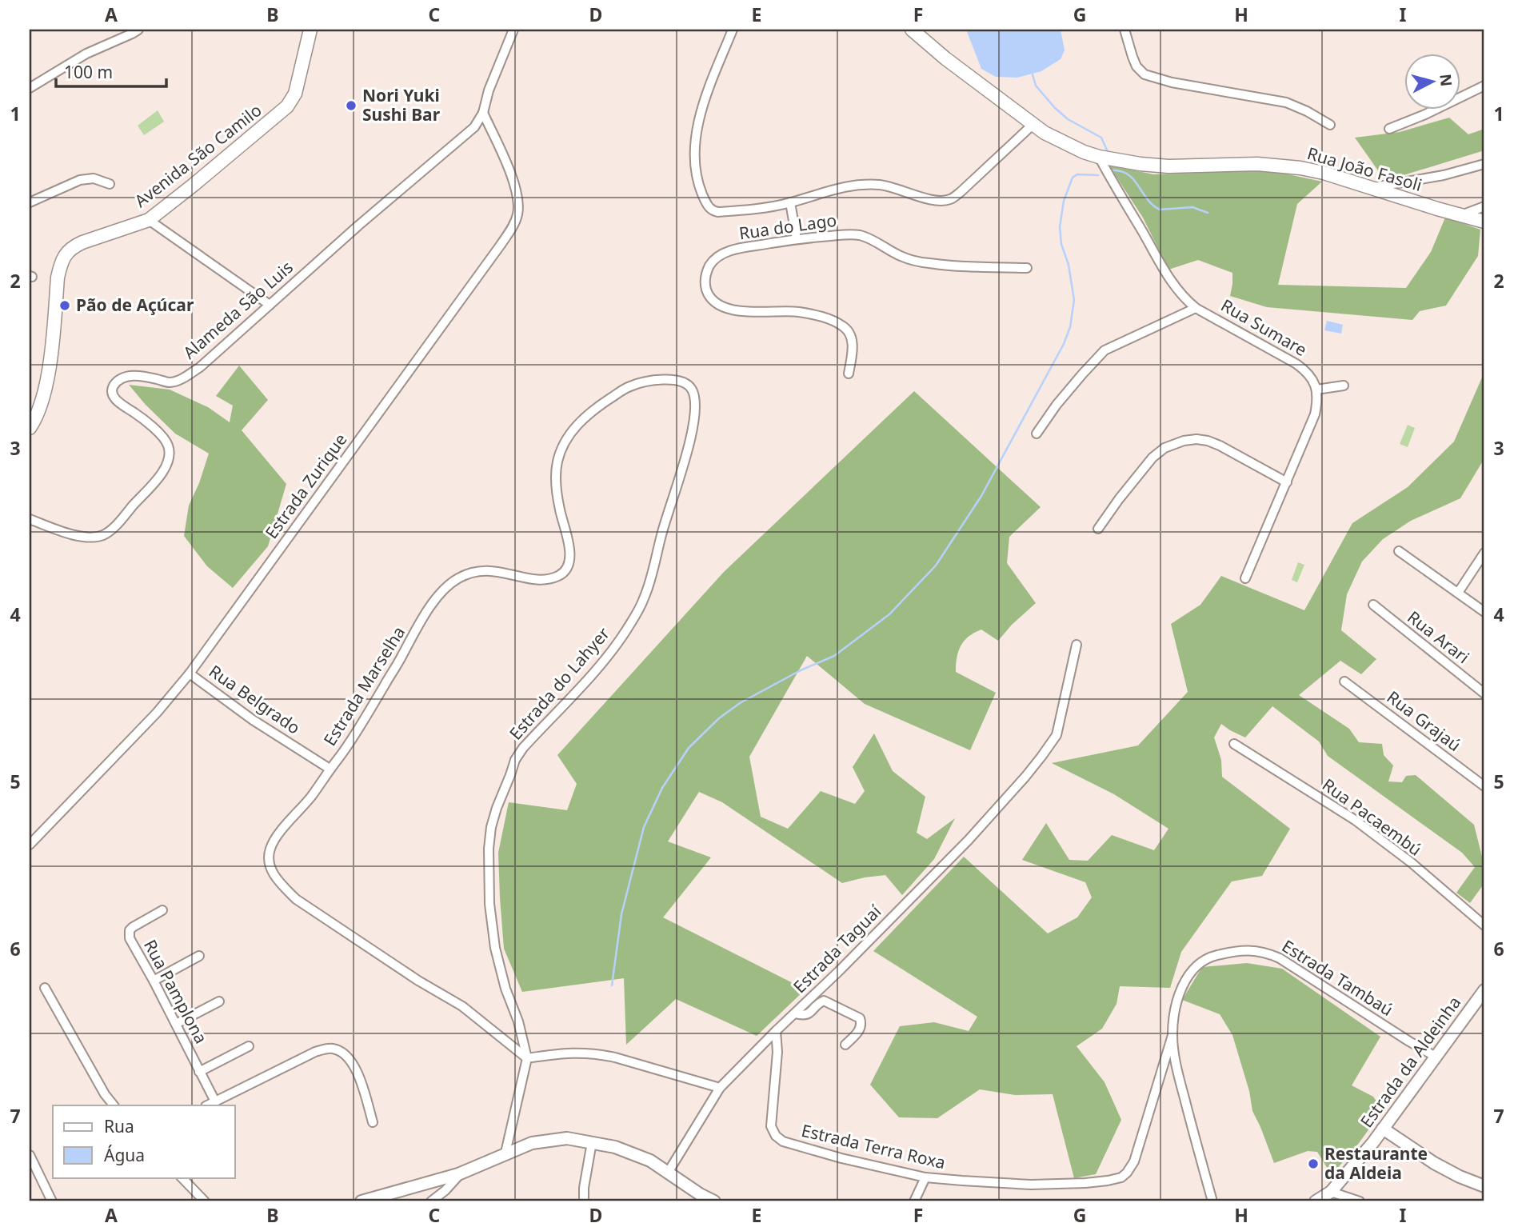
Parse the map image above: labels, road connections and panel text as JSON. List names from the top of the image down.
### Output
{
  "streets": {
    "main road": ["Avenida São Camilo", "Rua João Fasoli"],
    "street": [
      "Rua do Lago",
      "Alameda São Luis",
      "Rua Sumare",
      "Estrada Zurique",
      "Rua Arari",
      "Estrada do Lahyer",
      "Estrada Marselha",
      "Rua Belgrado",
      "Rua Grajaú",
      "Rua Pacaembú",
      "Estrada Taguaí",
      "Estrada Tambaú",
      "Rua Pamplona",
      "Estrada da Aldeinha",
      "Estrada Terra Roxa"
    ]
  },
  "crossings": [
    ["Rua João Fasoli", "Rua Sumare"],
    ["Alameda São Luis", "Estrada Zurique"],
    ["Estrada Zurique", "Rua Belgrado"],
    ["Estrada do Lahyer", "Estrada Marselha"],
    ["Estrada Marselha", "Rua Belgrado"],
    ["Estrada Taguaí", "Estrada Terra Roxa"],
    ["Estrada Tambaú", "Estrada da Aldeinha"],
    ["Estrada Tambaú", "Estrada Terra Roxa"]
  ],
  "places": ["Nori Yuki Sushi Bar", "Pão de Açúcar", "Restaurante da Aldeia"],
  "legend": ["Rua", "Água"],
  "scale_bar": "100 m",
  "north": "right",
  "grid": {
    "columns": [
      "A",
      "B",
      "C",
      "D",
      "E",
      "F",
      "G",
      "H",
      "I"
    ],
    "rows": [
      "1",
      "2",
      "3",
      "4",
      "5",
      "6",
      "7"
    ]
  }
}
